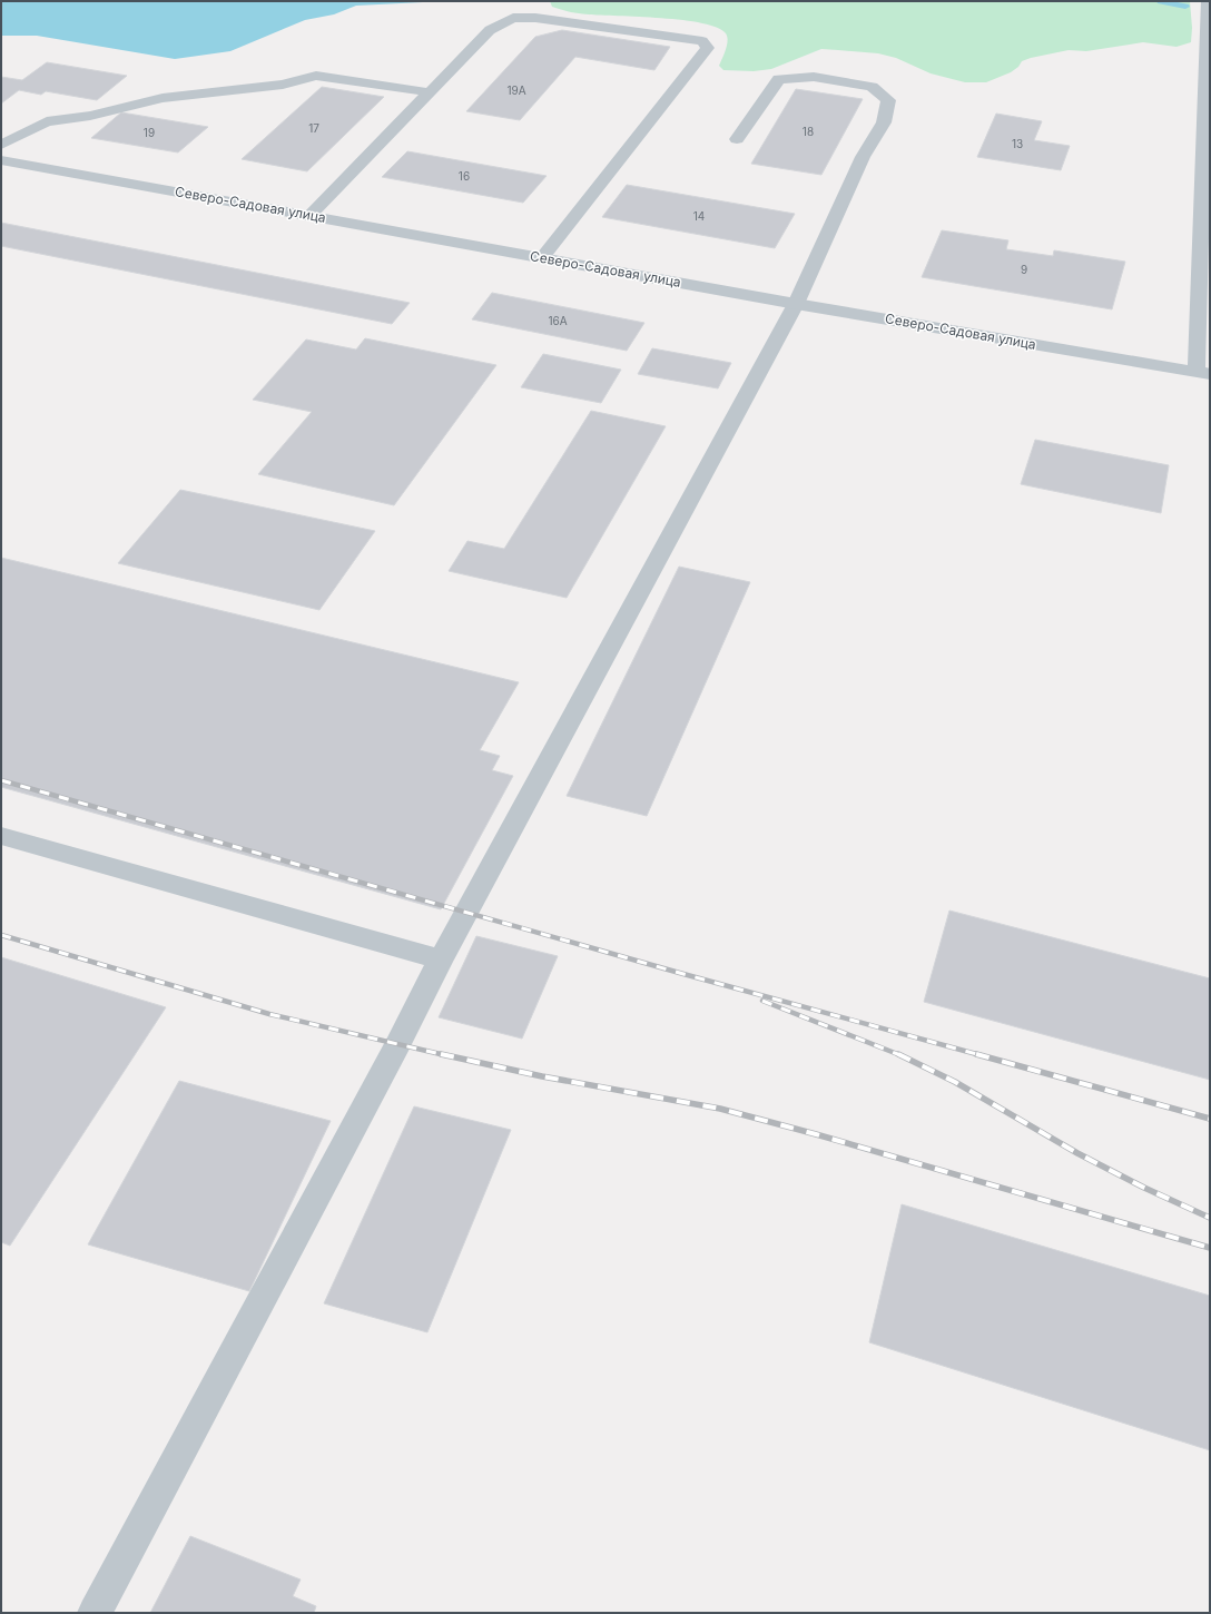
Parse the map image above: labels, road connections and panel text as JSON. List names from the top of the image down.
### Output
{
  "streets": {
    "street": ["Северо-Садовая улица"]
  },
  "house_numbers": [
    "19А",
    "17",
    "18",
    "19",
    "13",
    "16",
    "14",
    "9",
    "16А"
  ]
}
